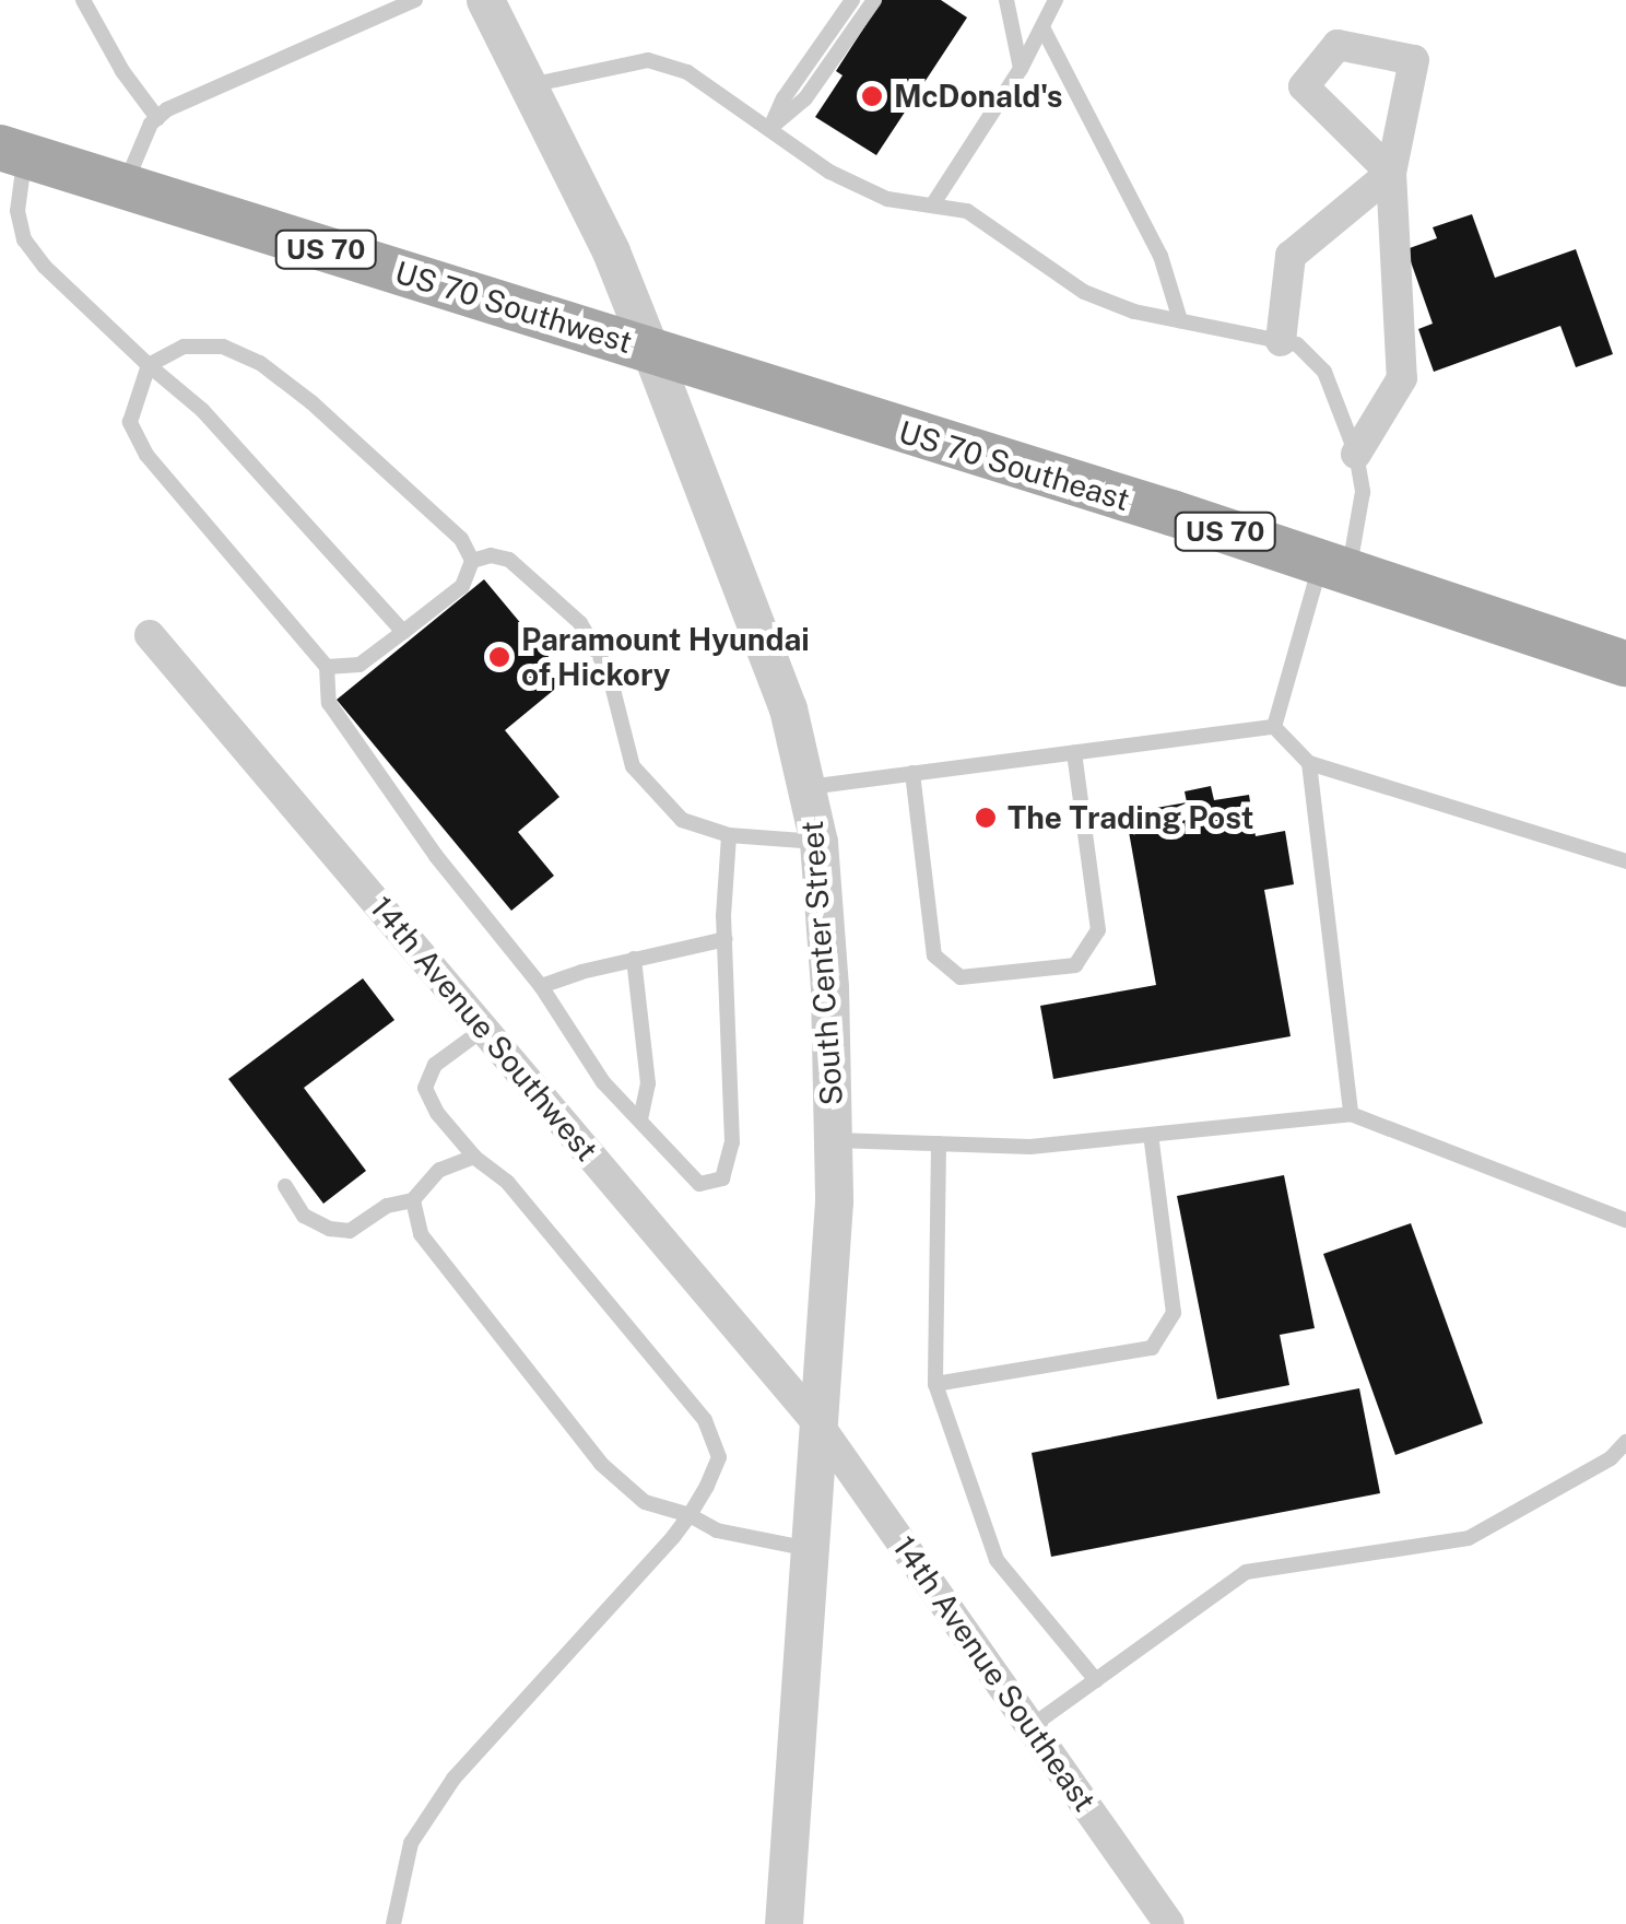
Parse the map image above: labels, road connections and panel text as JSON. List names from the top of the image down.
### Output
{
  "streets": {
    "main road": ["US 70", "US 70 Southwest", "US 70 Southeast"],
    "street": ["South Center Street", "14th Avenue Southwest", "14th Avenue Southeast"]
  },
  "crossings": [
    ["US 70 Southwest", "US 70 Southeast"],
    ["US 70 Southwest", "South Center Street"],
    ["US 70 Southeast", "South Center Street"],
    ["South Center Street", "14th Avenue Southwest"],
    ["South Center Street", "14th Avenue Southeast"],
    ["14th Avenue Southwest", "14th Avenue Southeast"]
  ],
  "places": ["McDonald's", "Paramount Hyundai of Hickory", "The Trading Post"]
}
